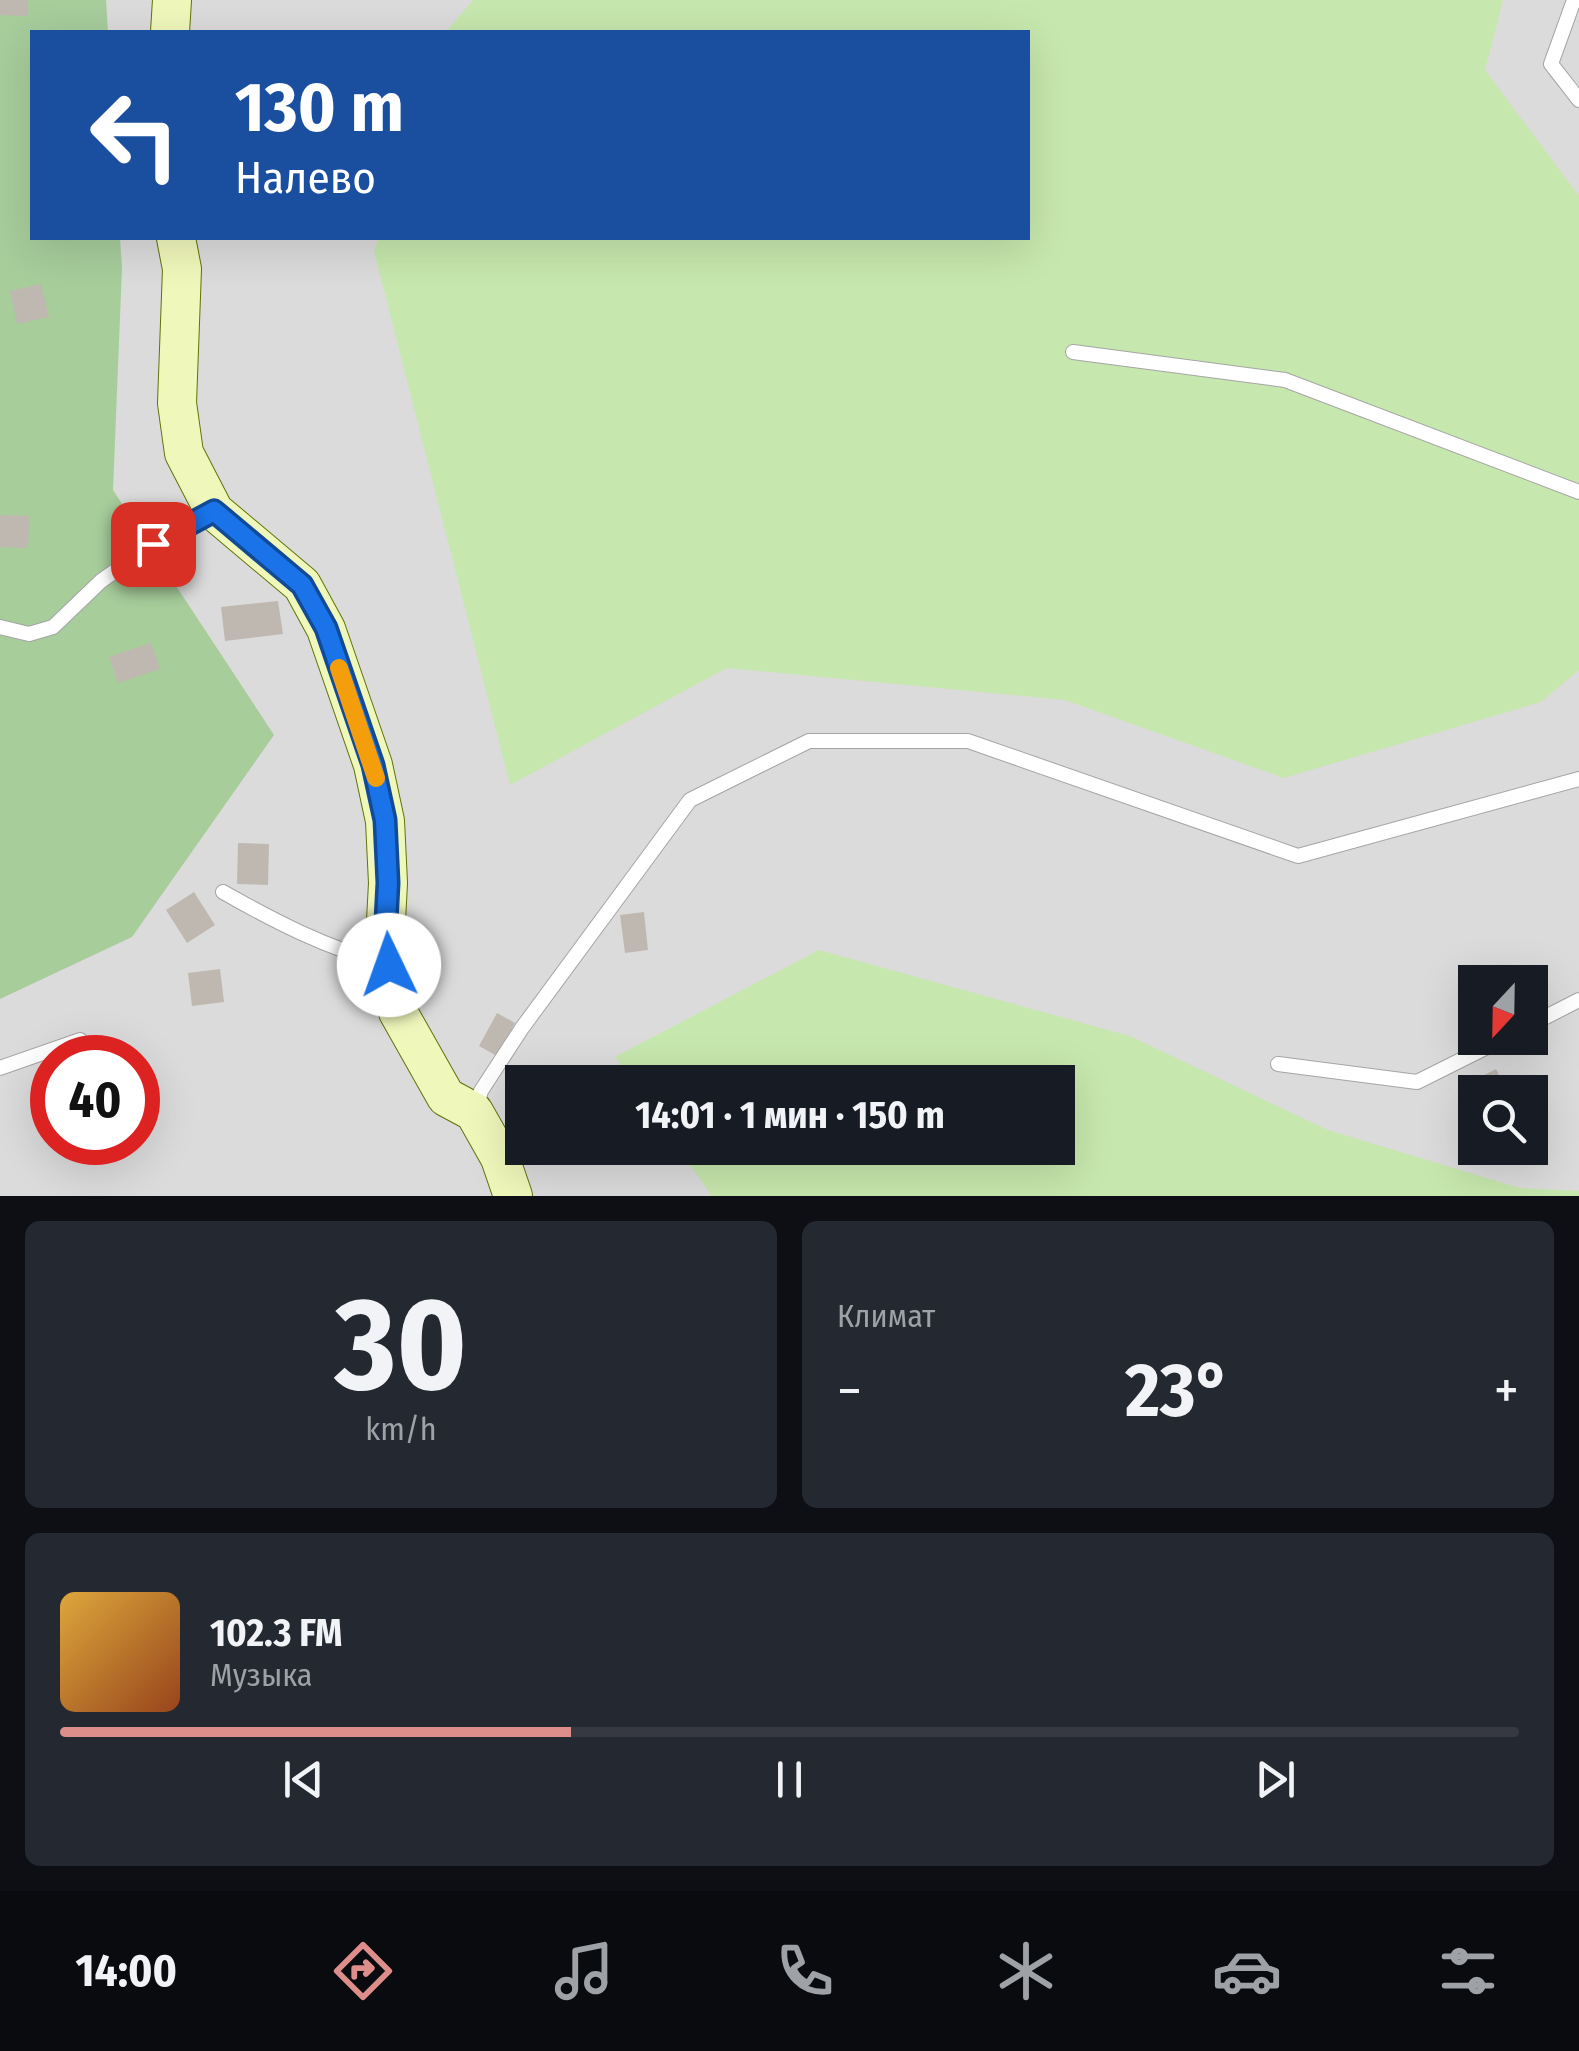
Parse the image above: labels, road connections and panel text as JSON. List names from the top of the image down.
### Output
{
  "north": "bottom",
  "page": {
    "turn": ["130 m", "Налево"],
    "limit": "40",
    "trip": "14:01 · 1 мин · 150 m",
    "tile": [
      ["30", "km/h"],
      "Климат"
    ],
    "heat": ["−", "23°", "+"],
    "song": ["102.3 FM", "Музыка"],
    "tabs": "14:00"
  }
}
